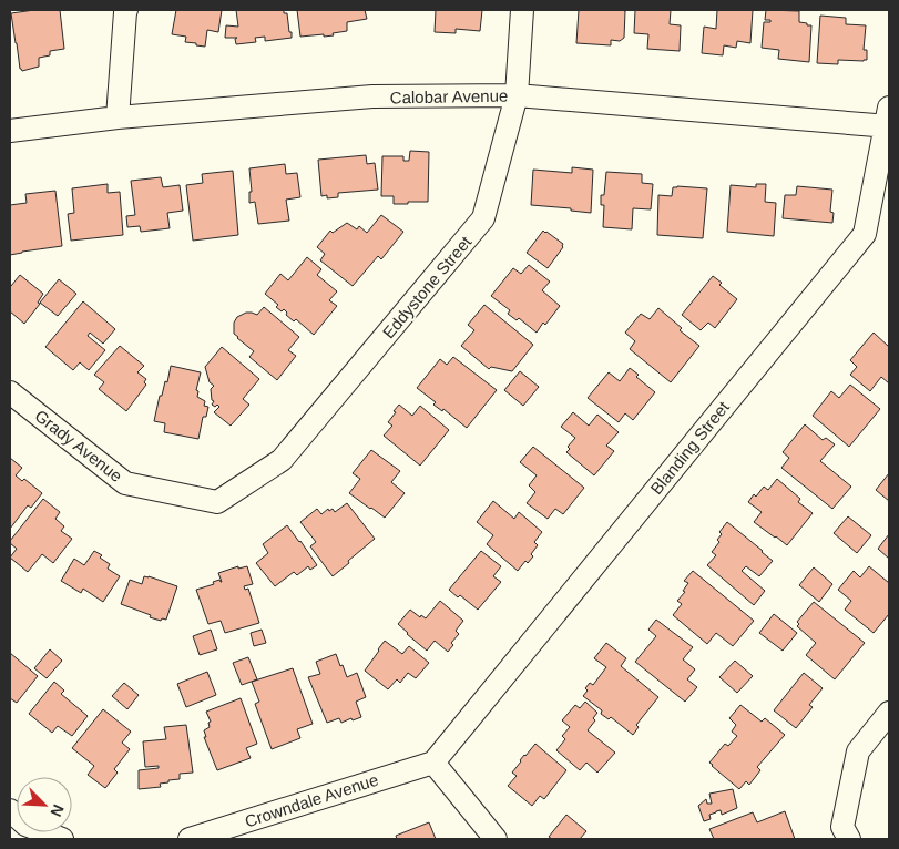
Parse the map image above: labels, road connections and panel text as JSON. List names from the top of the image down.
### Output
{
  "streets": {
    "street": [
      "Calobar Avenue",
      "Eddystone Street",
      "Grady Avenue",
      "Blanding Street",
      "Crowndale Avenue"
    ]
  },
  "crossings": [
    ["Calobar Avenue", "Eddystone Street"],
    ["Calobar Avenue", "Blanding Street"],
    ["Eddystone Street", "Grady Avenue"],
    ["Blanding Street", "Crowndale Avenue"]
  ],
  "north": "bottom right"
}
